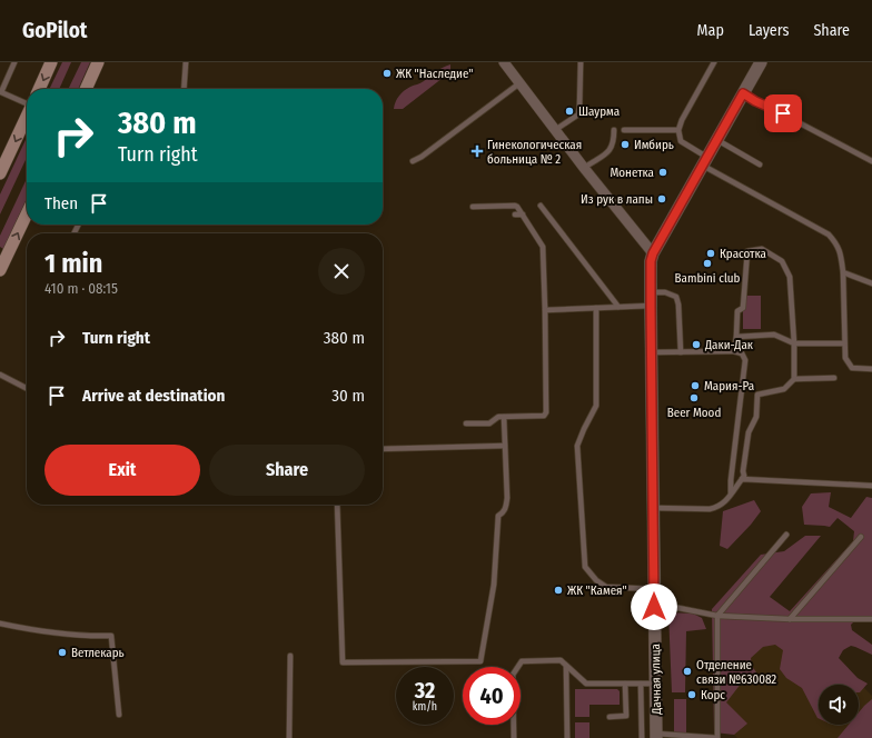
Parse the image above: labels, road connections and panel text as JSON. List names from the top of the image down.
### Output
{
  "streets": {
    "street": ["Дачная улица"]
  },
  "places": {
    "other": [
      "ЖК \"Наследие\"",
      "Шаурма",
      "Имбирь",
      "Монетка",
      "Из рук в лапы",
      "Красотка",
      "Bambini club",
      "Даки-Дак",
      "Мария-Ра",
      "Beer Mood",
      "ЖК \"Камея\"",
      "Ветлекарь",
      "Отделение связи №630082",
      "Корс"
    ],
    "health": ["Гинекологическая больница № 2"]
  },
  "page": {
    "header": "GoPilot",
    "nav": ["Map", "Layers", "Share"],
    "turn": ["380 m", "Turn right"],
    "then": "Then",
    "heading": ["1 min", "410 m · 08:15"],
    "list": [
      {
        "name": "Turn right",
        "value": "380 m"
      },
      {
        "name": "Arrive at destination",
        "value": "30 m"
      }
    ],
    "buttons": ["Exit", "Share"],
    "speed": "32 km/h",
    "limit": "40"
  }
}
